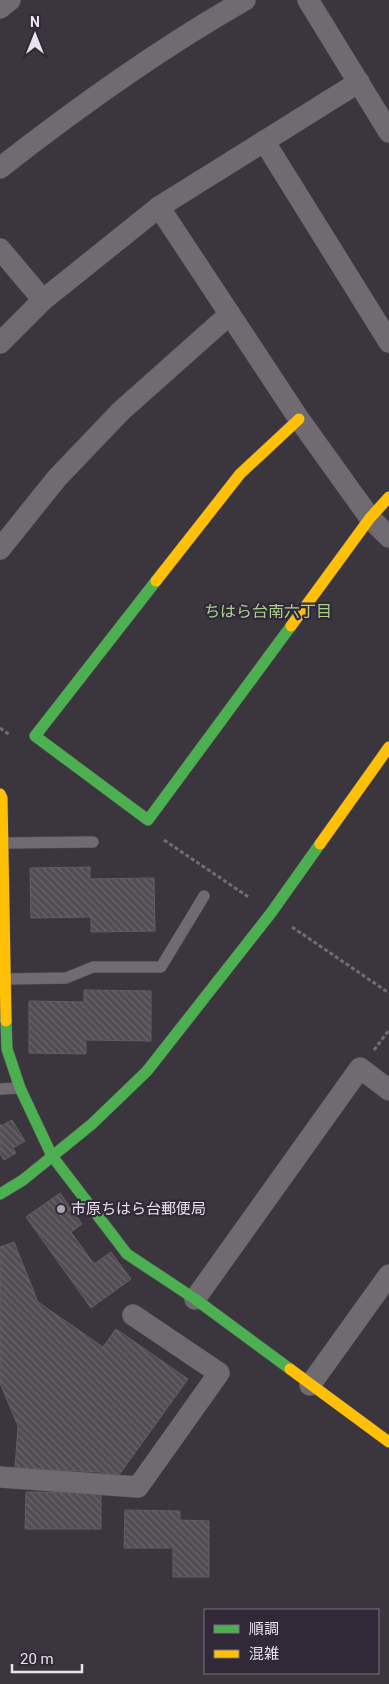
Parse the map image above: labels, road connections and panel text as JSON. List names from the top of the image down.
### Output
{
  "districts": ["ちはら台南六丁目"],
  "places": ["市原ちはら台郵便局"],
  "legend": ["順調", "混雑"],
  "scale_bar": "20 m",
  "north": "top"
}
